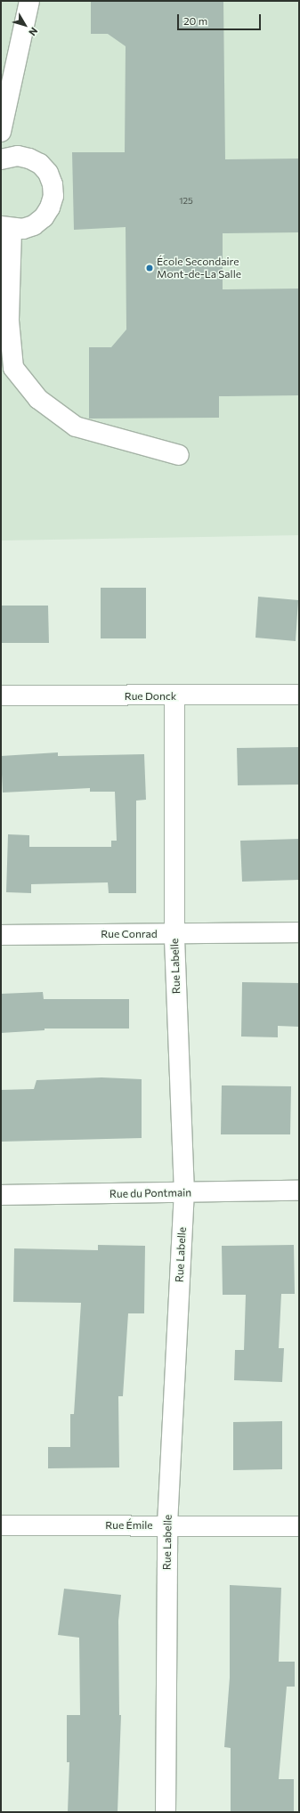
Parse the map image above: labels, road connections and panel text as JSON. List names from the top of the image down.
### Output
{
  "streets": {
    "street": [
      "Rue Donck",
      "Rue Conrad",
      "Rue Labelle",
      "Rue du Pontmain",
      "Rue Émile"
    ]
  },
  "crossings": [
    ["Rue Donck", "Rue Labelle"],
    ["Rue Conrad", "Rue Labelle"],
    ["Rue Labelle", "Rue du Pontmain"],
    ["Rue Labelle", "Rue Émile"]
  ],
  "places": ["École Secondaire Mont-de-La Salle"],
  "house_numbers": ["125"],
  "scale_bar": "20 m",
  "north": "bottom right"
}
